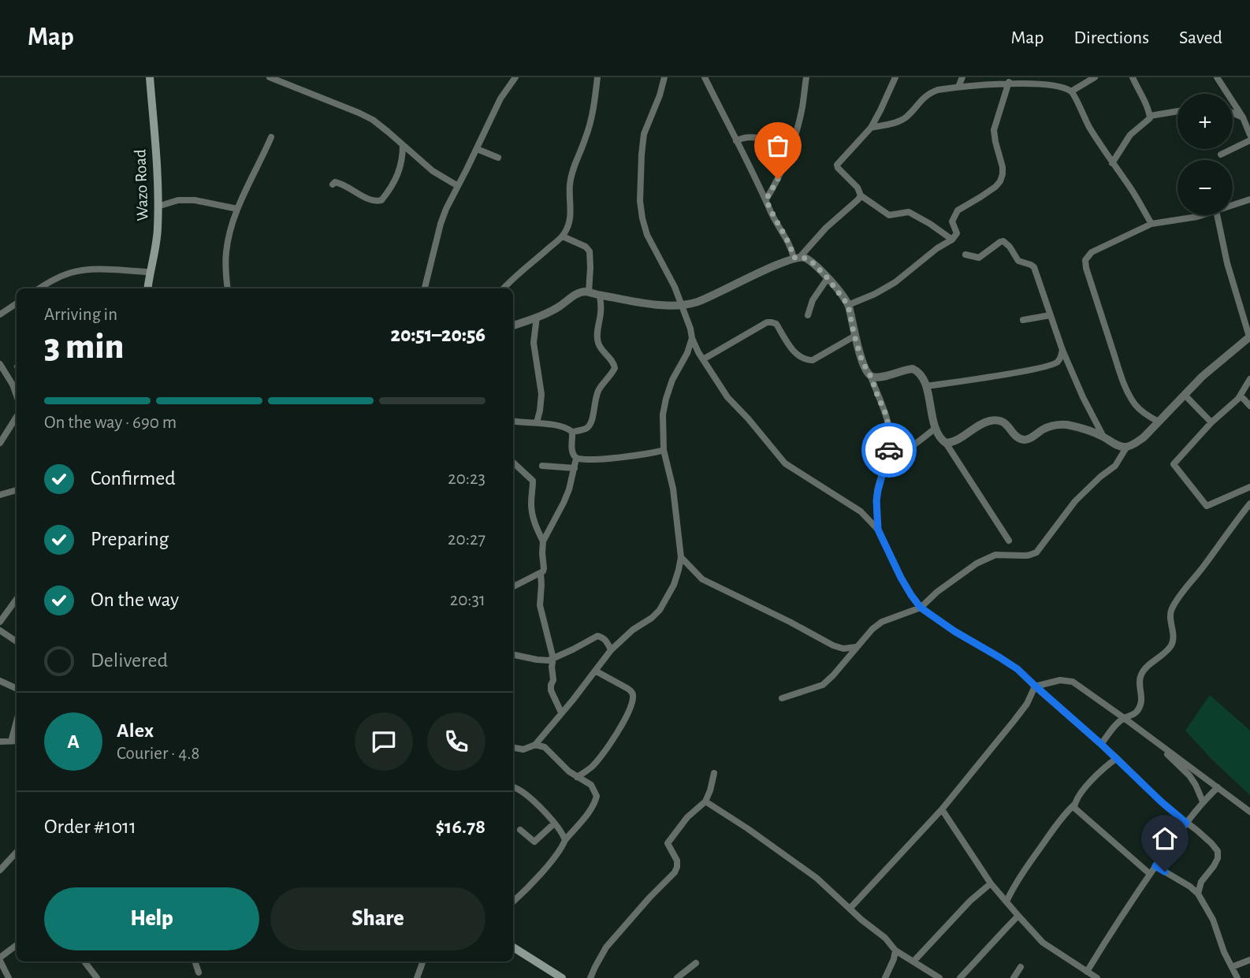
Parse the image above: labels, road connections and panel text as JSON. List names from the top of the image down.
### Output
{
  "streets": {
    "main road": ["Wazo Road"]
  },
  "page": {
    "header": "Map",
    "nav": ["Map", "Directions", "Saved"],
    "map_buttons": ["+", "−"],
    "heading": ["3 min", "Arriving in", "20:51–20:56"],
    "panel": [
      "Alex",
      "Courier · 4.8",
      "Order #1011",
      "$16.78"
    ],
    "bar": "On the way · 690 m",
    "list": [
      ["Confirmed", "20:23"],
      ["Preparing", "20:27"],
      ["On the way", "20:31"],
      "Delivered"
    ],
    "round": "A",
    "buttons": ["Help", "Share"]
  }
}
